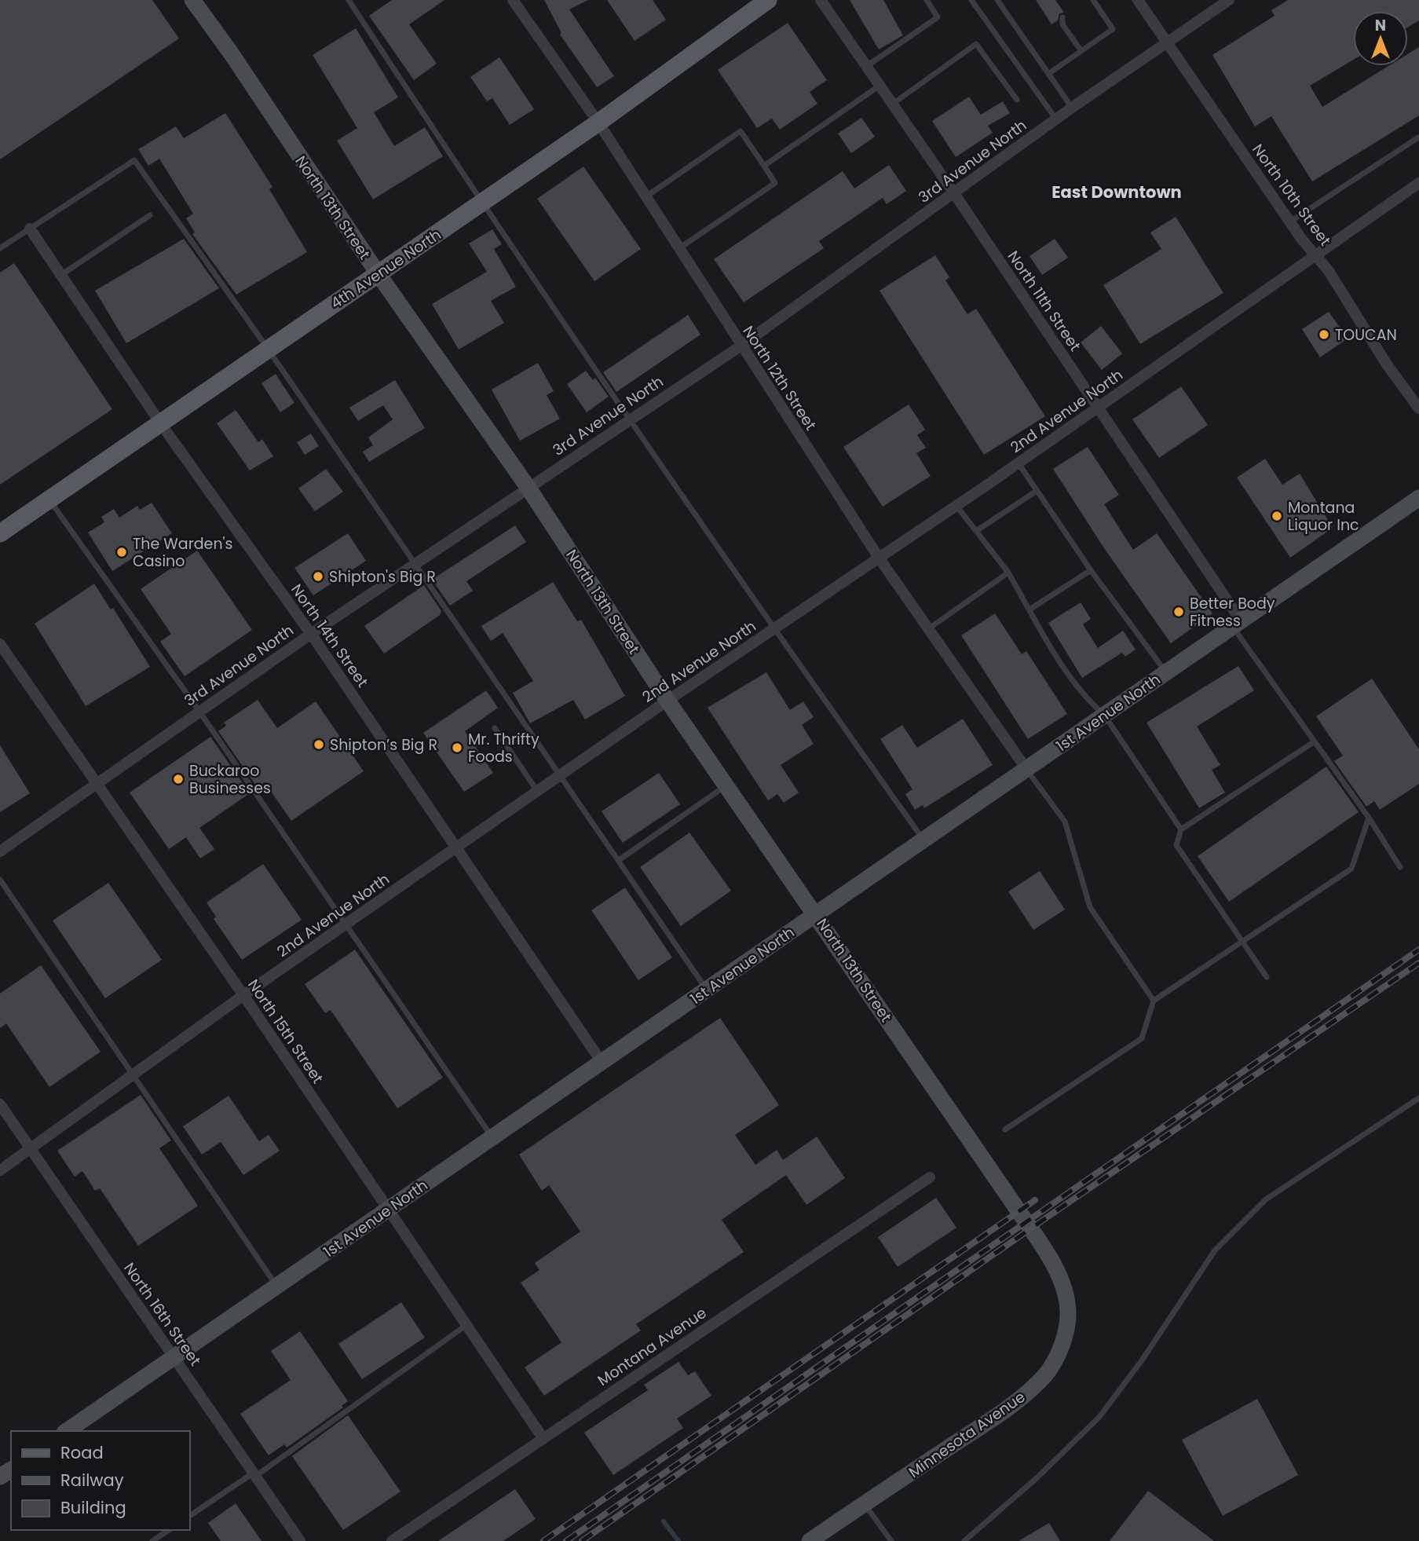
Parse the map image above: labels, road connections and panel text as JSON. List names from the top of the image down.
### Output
{
  "streets": {
    "main road": ["4th Avenue North"],
    "street": [
      "3rd Avenue North",
      "North 10th Street",
      "North 13th Street",
      "North 11th Street",
      "North 12th Street",
      "2nd Avenue North",
      "North 14th Street",
      "1st Avenue North",
      "North 15th Street",
      "North 16th Street",
      "Montana Avenue",
      "Minnesota Avenue"
    ]
  },
  "crossings": [
    ["3rd Avenue North", "North 10th Street"],
    ["3rd Avenue North", "North 13th Street"],
    ["3rd Avenue North", "North 11th Street"],
    ["3rd Avenue North", "North 12th Street"],
    ["3rd Avenue North", "North 14th Street"],
    ["3rd Avenue North", "North 15th Street"],
    ["North 10th Street", "2nd Avenue North"],
    ["North 13th Street", "4th Avenue North"],
    ["North 13th Street", "2nd Avenue North"],
    ["North 13th Street", "1st Avenue North"],
    ["North 13th Street", "Minnesota Avenue"],
    ["4th Avenue North", "North 12th Street"],
    ["4th Avenue North", "North 14th Street"],
    ["North 11th Street", "2nd Avenue North"],
    ["North 11th Street", "1st Avenue North"],
    ["North 12th Street", "2nd Avenue North"],
    ["North 12th Street", "1st Avenue North"],
    ["2nd Avenue North", "North 14th Street"],
    ["2nd Avenue North", "North 15th Street"],
    ["2nd Avenue North", "North 16th Street"],
    ["North 14th Street", "1st Avenue North"],
    ["1st Avenue North", "North 15th Street"],
    ["1st Avenue North", "North 16th Street"],
    ["North 15th Street", "Montana Avenue"]
  ],
  "districts": ["East Downtown"],
  "places": [
    "TOUCAN",
    "Montana Liquor Inc",
    "The Warden's Casino",
    "Shipton's Big R",
    "Better Body Fitness",
    "Shipton’s Big R",
    "Mr. Thrifty Foods",
    "Buckaroo Businesses"
  ],
  "legend": ["Road", "Railway", "Building"],
  "north": "top"
}
